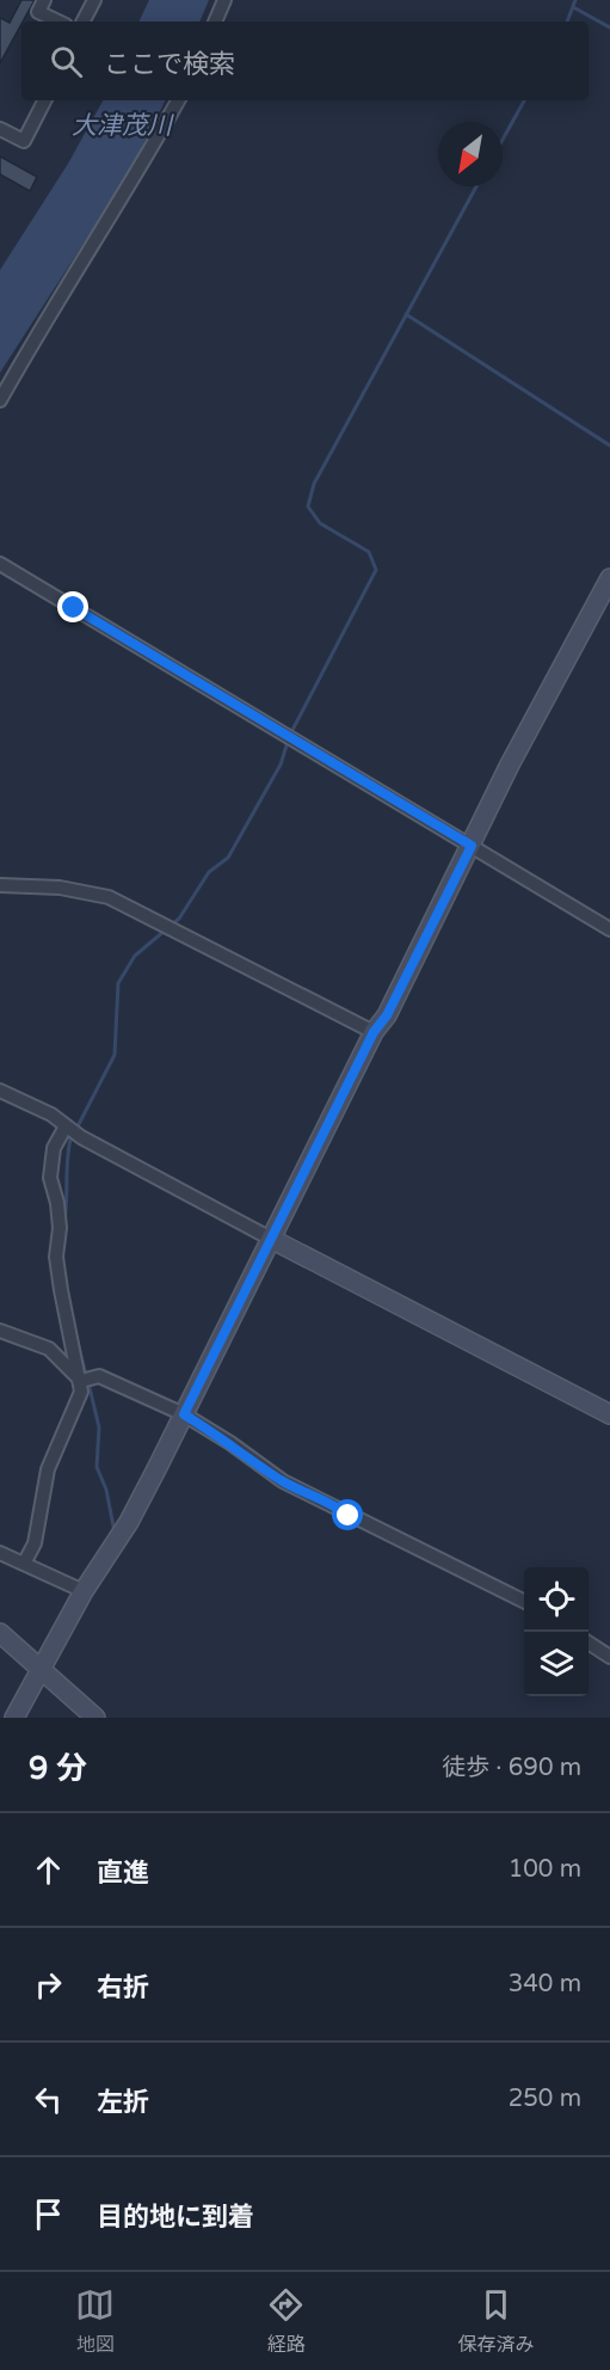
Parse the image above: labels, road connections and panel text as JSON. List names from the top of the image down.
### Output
{
  "water": ["大津茂川"],
  "north": "bottom left",
  "page": {
    "search": "ここで検索",
    "heading": ["9 分", "徒歩 · 690 m"],
    "list": [
      ["直進", "100 m"],
      ["右折", "340 m"],
      ["左折", "250 m"],
      "目的地に到着"
    ],
    "nav": ["地図", "経路", "保存済み"]
  }
}
